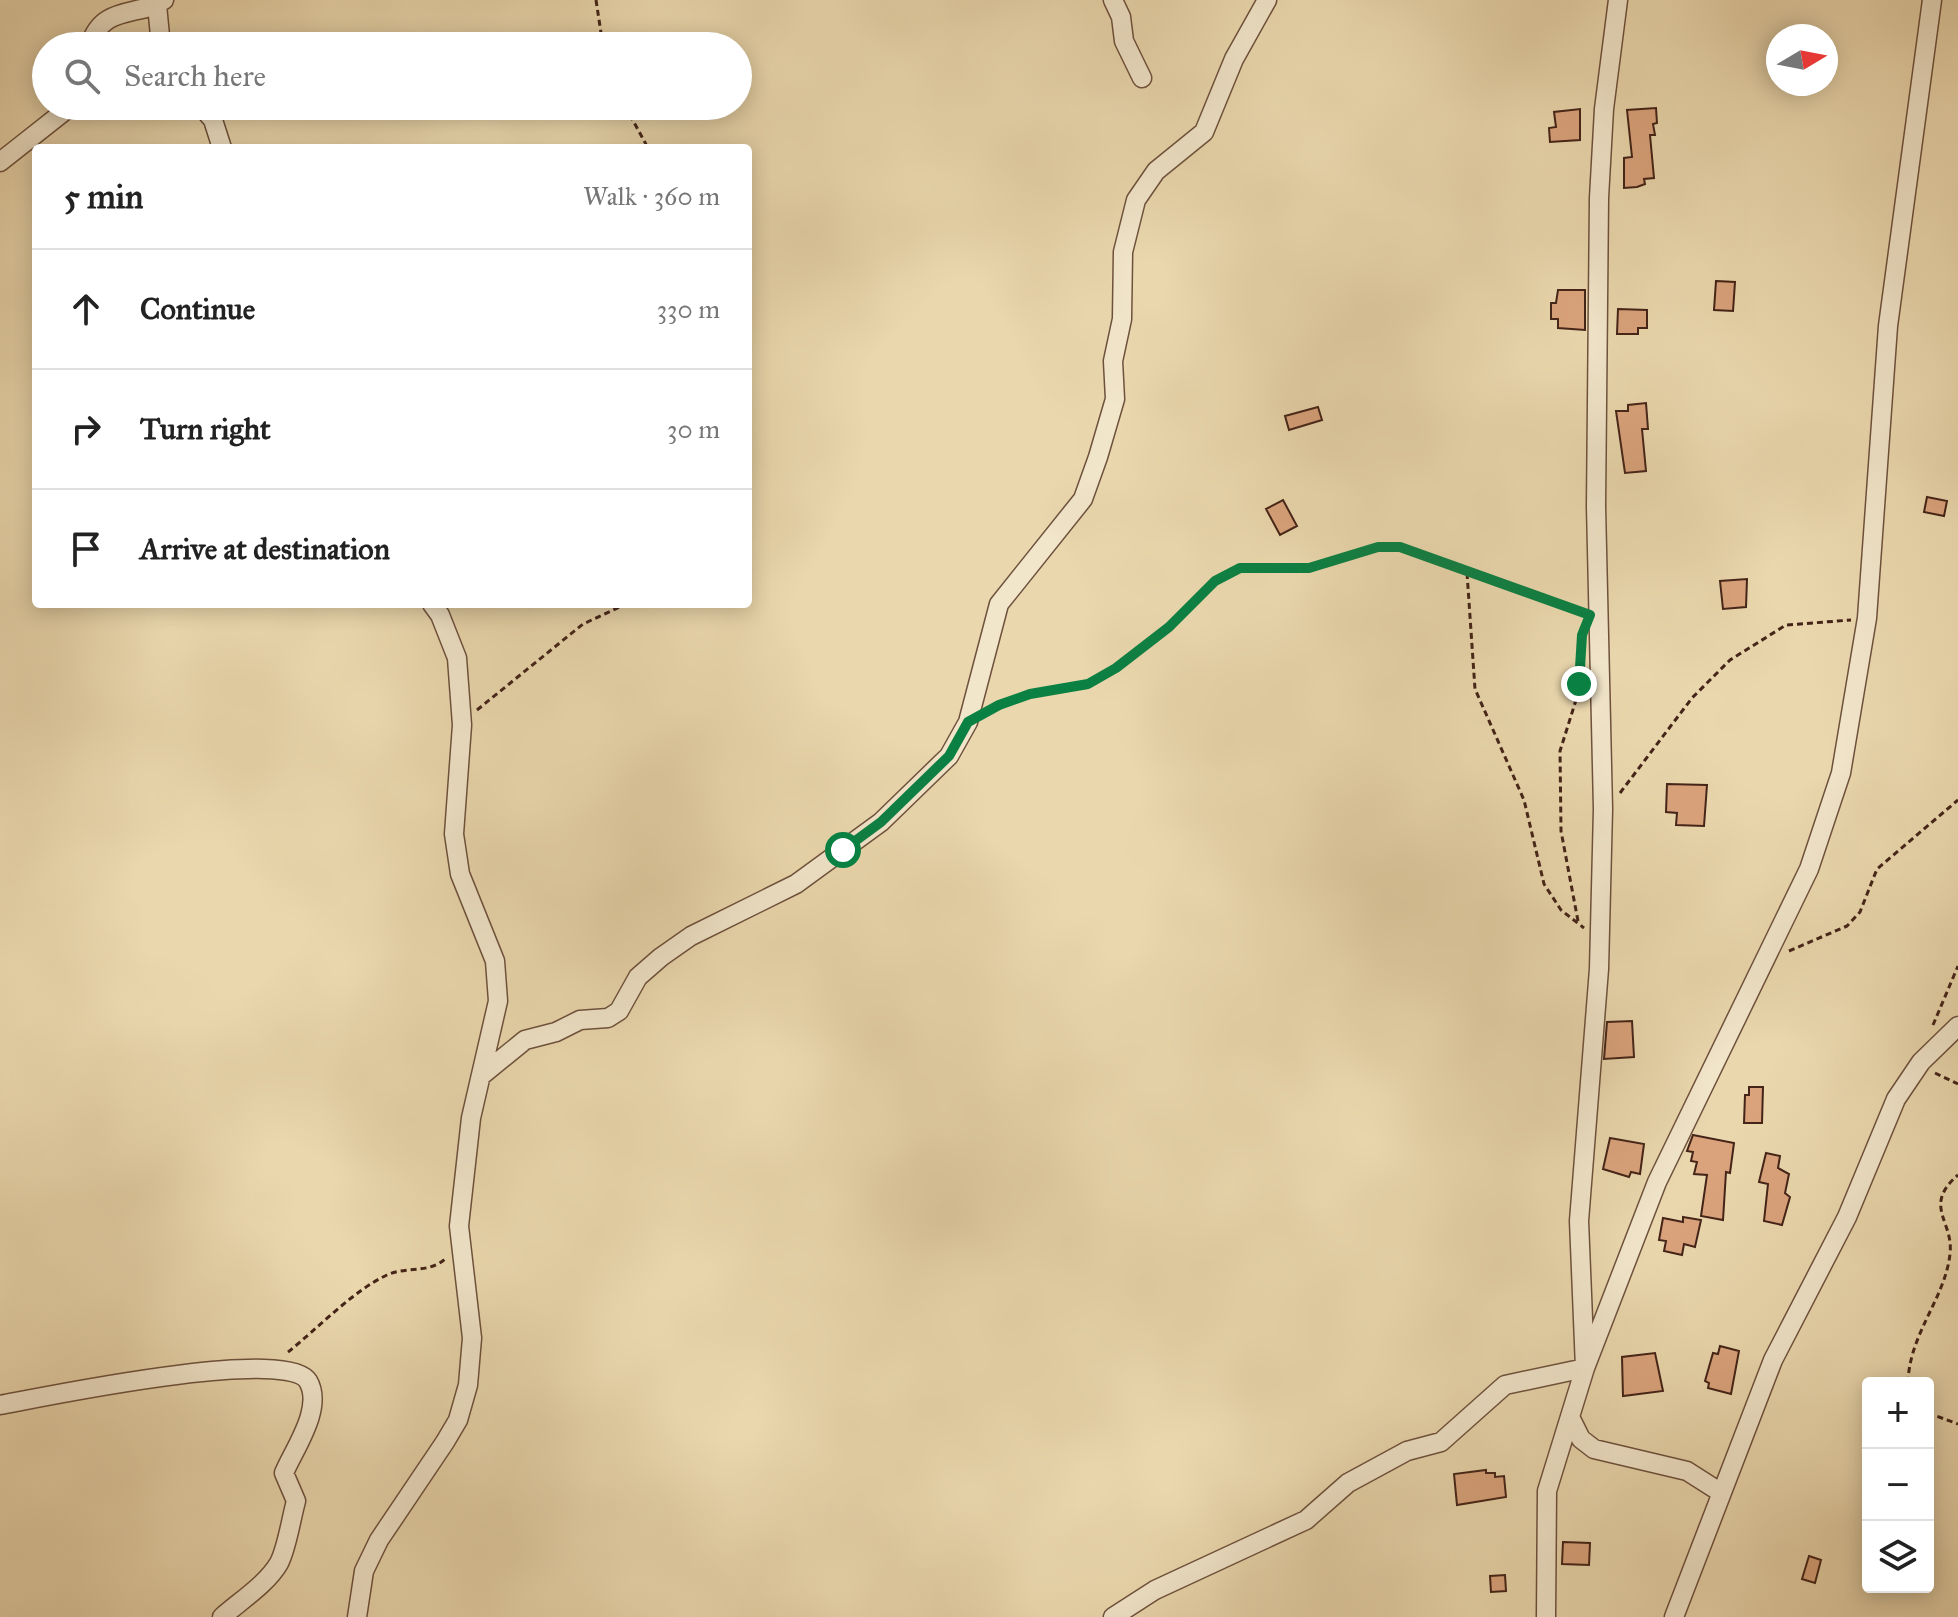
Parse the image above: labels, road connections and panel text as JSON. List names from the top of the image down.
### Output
{
  "north": "right",
  "page": {
    "search": "Search here",
    "heading": ["5 min", "Walk · 360 m"],
    "list": [
      ["Continue", "330 m"],
      ["Turn right", "30 m"],
      "Arrive at destination"
    ],
    "map_buttons": ["+", "−"]
  }
}
